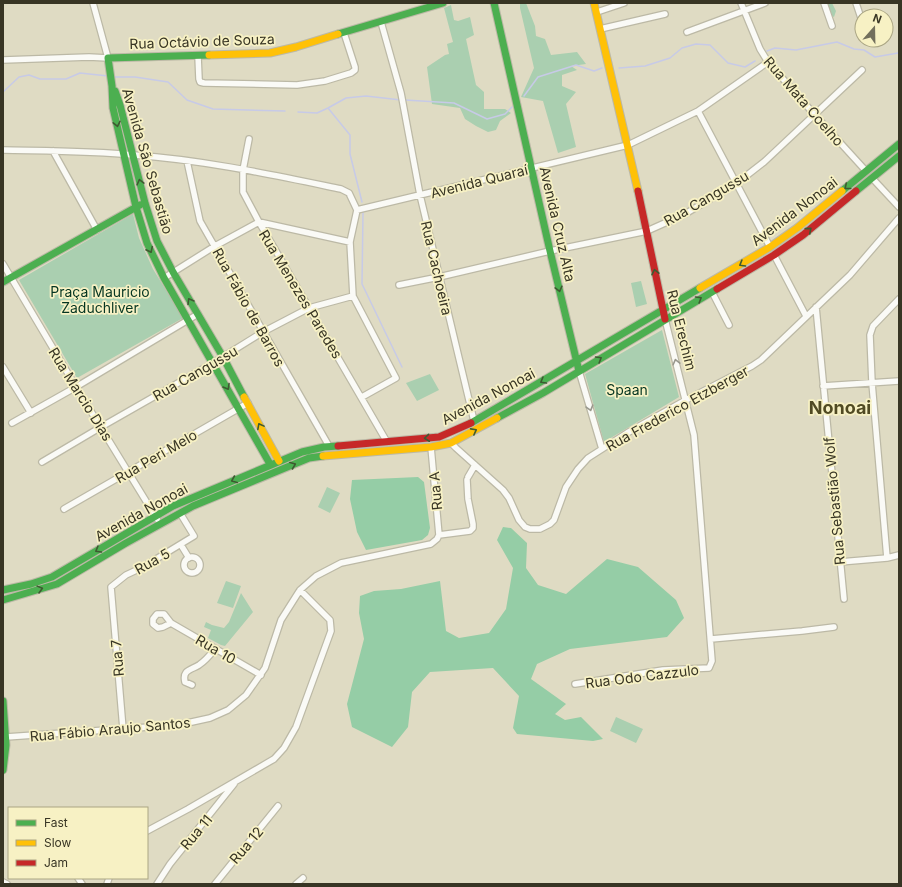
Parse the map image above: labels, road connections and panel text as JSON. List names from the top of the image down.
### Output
{
  "streets": {
    "main road": [
      "Rua Octávio de Souza",
      "Avenida São Sebastião",
      "Avenida Nonoai",
      "Avenida Cruz Alta",
      "Rua Erechim"
    ],
    "street": [
      "Rua Mata Coelho",
      "Avenida Quaraí",
      "Rua Cangussu",
      "Rua Cachoeira",
      "Rua Menezes Paredes",
      "Rua Fábio de Barros",
      "Rua Marcio Dias",
      "Rua Frederico Etzberger",
      "Rua Peri Melo",
      "Rua A",
      "Rua Sebastião Wolf",
      "Rua 5",
      "Rua 10",
      "Rua 7",
      "Rua Odo Cazzulo",
      "Rua Fábio Araujo Santos",
      "Rua 11",
      "Rua 12"
    ]
  },
  "crossings": [
    ["Rua Octávio de Souza", "Rua Cachoeira"],
    ["Rua Mata Coelho", "Avenida Quaraí"],
    ["Rua Mata Coelho", "Rua Cangussu"],
    ["Rua Mata Coelho", "Avenida Nonoai"],
    ["Avenida São Sebastião", "Rua Cangussu"],
    ["Avenida São Sebastião", "Avenida Nonoai"],
    ["Avenida São Sebastião", "Rua Peri Melo"],
    ["Avenida Quaraí", "Avenida Cruz Alta"],
    ["Avenida Quaraí", "Rua Cachoeira"],
    ["Avenida Quaraí", "Rua Erechim"],
    ["Rua Cangussu", "Avenida Cruz Alta"],
    ["Rua Cangussu", "Rua Cachoeira"],
    ["Rua Cangussu", "Rua Menezes Paredes"],
    ["Rua Cangussu", "Rua Fábio de Barros"],
    ["Rua Cangussu", "Rua Erechim"],
    ["Rua Cangussu", "Rua Marcio Dias"],
    ["Avenida Nonoai", "Avenida Cruz Alta"],
    ["Avenida Nonoai", "Rua Cachoeira"],
    ["Avenida Nonoai", "Rua Menezes Paredes"],
    ["Avenida Nonoai", "Rua Fábio de Barros"],
    ["Avenida Nonoai", "Rua Erechim"],
    ["Avenida Nonoai", "Rua Marcio Dias"],
    ["Avenida Nonoai", "Rua Frederico Etzberger"],
    ["Avenida Nonoai", "Rua A"],
    ["Avenida Nonoai", "Rua 5"],
    ["Avenida Cruz Alta", "Rua Frederico Etzberger"],
    ["Rua Erechim", "Rua Frederico Etzberger"],
    ["Rua Erechim", "Rua Odo Cazzulo"],
    ["Rua Marcio Dias", "Rua Peri Melo"],
    ["Rua Frederico Etzberger", "Rua Sebastião Wolf"],
    ["Rua A", "Rua Fábio Araujo Santos"],
    ["Rua 5", "Rua 7"],
    ["Rua 10", "Rua Fábio Araujo Santos"],
    ["Rua 7", "Rua Fábio Araujo Santos"]
  ],
  "one_way": ["Avenida Cruz Alta"],
  "districts": ["Nonoai"],
  "parks": ["Praça Mauricio Zaduchliver", "Spaan"],
  "legend": ["Fast", "Slow", "Jam"],
  "north": "top"
}
